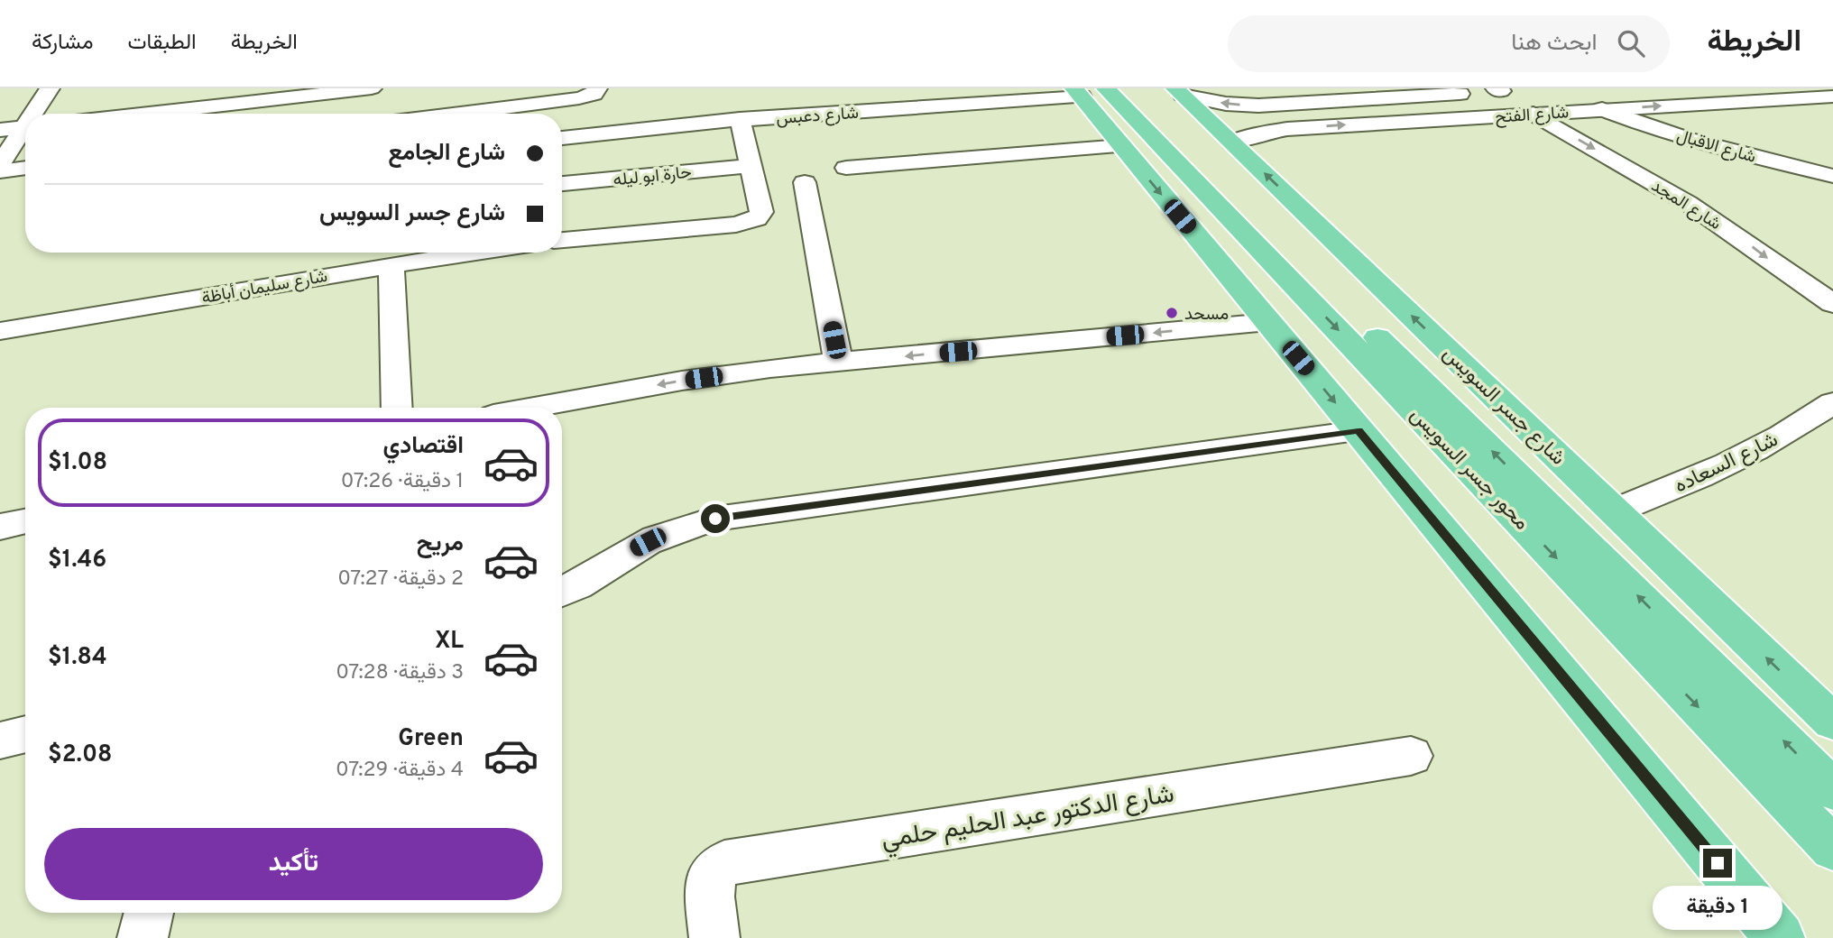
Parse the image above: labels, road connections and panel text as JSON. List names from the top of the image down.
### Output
{
  "streets": {
    "main road": ["شارع جسر السويس", "محور جسر السويس"],
    "street": [
      "شارع الفتح",
      "شارع دعبس",
      "شارع الاقبال",
      "حارة ابو ليله",
      "شارع المجد",
      "شارع سليمان أباظة",
      "شارع السعاده",
      "شارع الدكتور عبد الحليم حلمي"
    ]
  },
  "crossings": [
    ["شارع الفتح", "شارع الاقبال"],
    ["شارع الفتح", "شارع المجد"],
    ["شارع الفتح", "شارع جسر السويس"],
    ["شارع دعبس", "محور جسر السويس"],
    ["شارع جسر السويس", "شارع السعاده"]
  ],
  "one_way": ["شارع المجد"],
  "places": ["مسحد"],
  "page": {
    "header": "الخريطة",
    "search": "ابحث هنا",
    "nav": ["الخريطة", "الطبقات", "مشاركة"],
    "banner": ["شارع الجامع", "شارع جسر السويس"],
    "list": [
      {
        "name": "اقتصادي",
        "note": "1 دقيقة · 07:26",
        "value": "$1.08"
      },
      {
        "name": "مريح",
        "note": "2 دقيقة · 07:27",
        "value": "$1.46"
      },
      {
        "name": "XL",
        "note": "3 دقيقة · 07:28",
        "value": "$1.84"
      },
      {
        "name": "Green",
        "note": "4 دقيقة · 07:29",
        "value": "$2.08"
      }
    ],
    "buttons": "تأكيد",
    "bubble": "1 دقيقة"
  }
}
